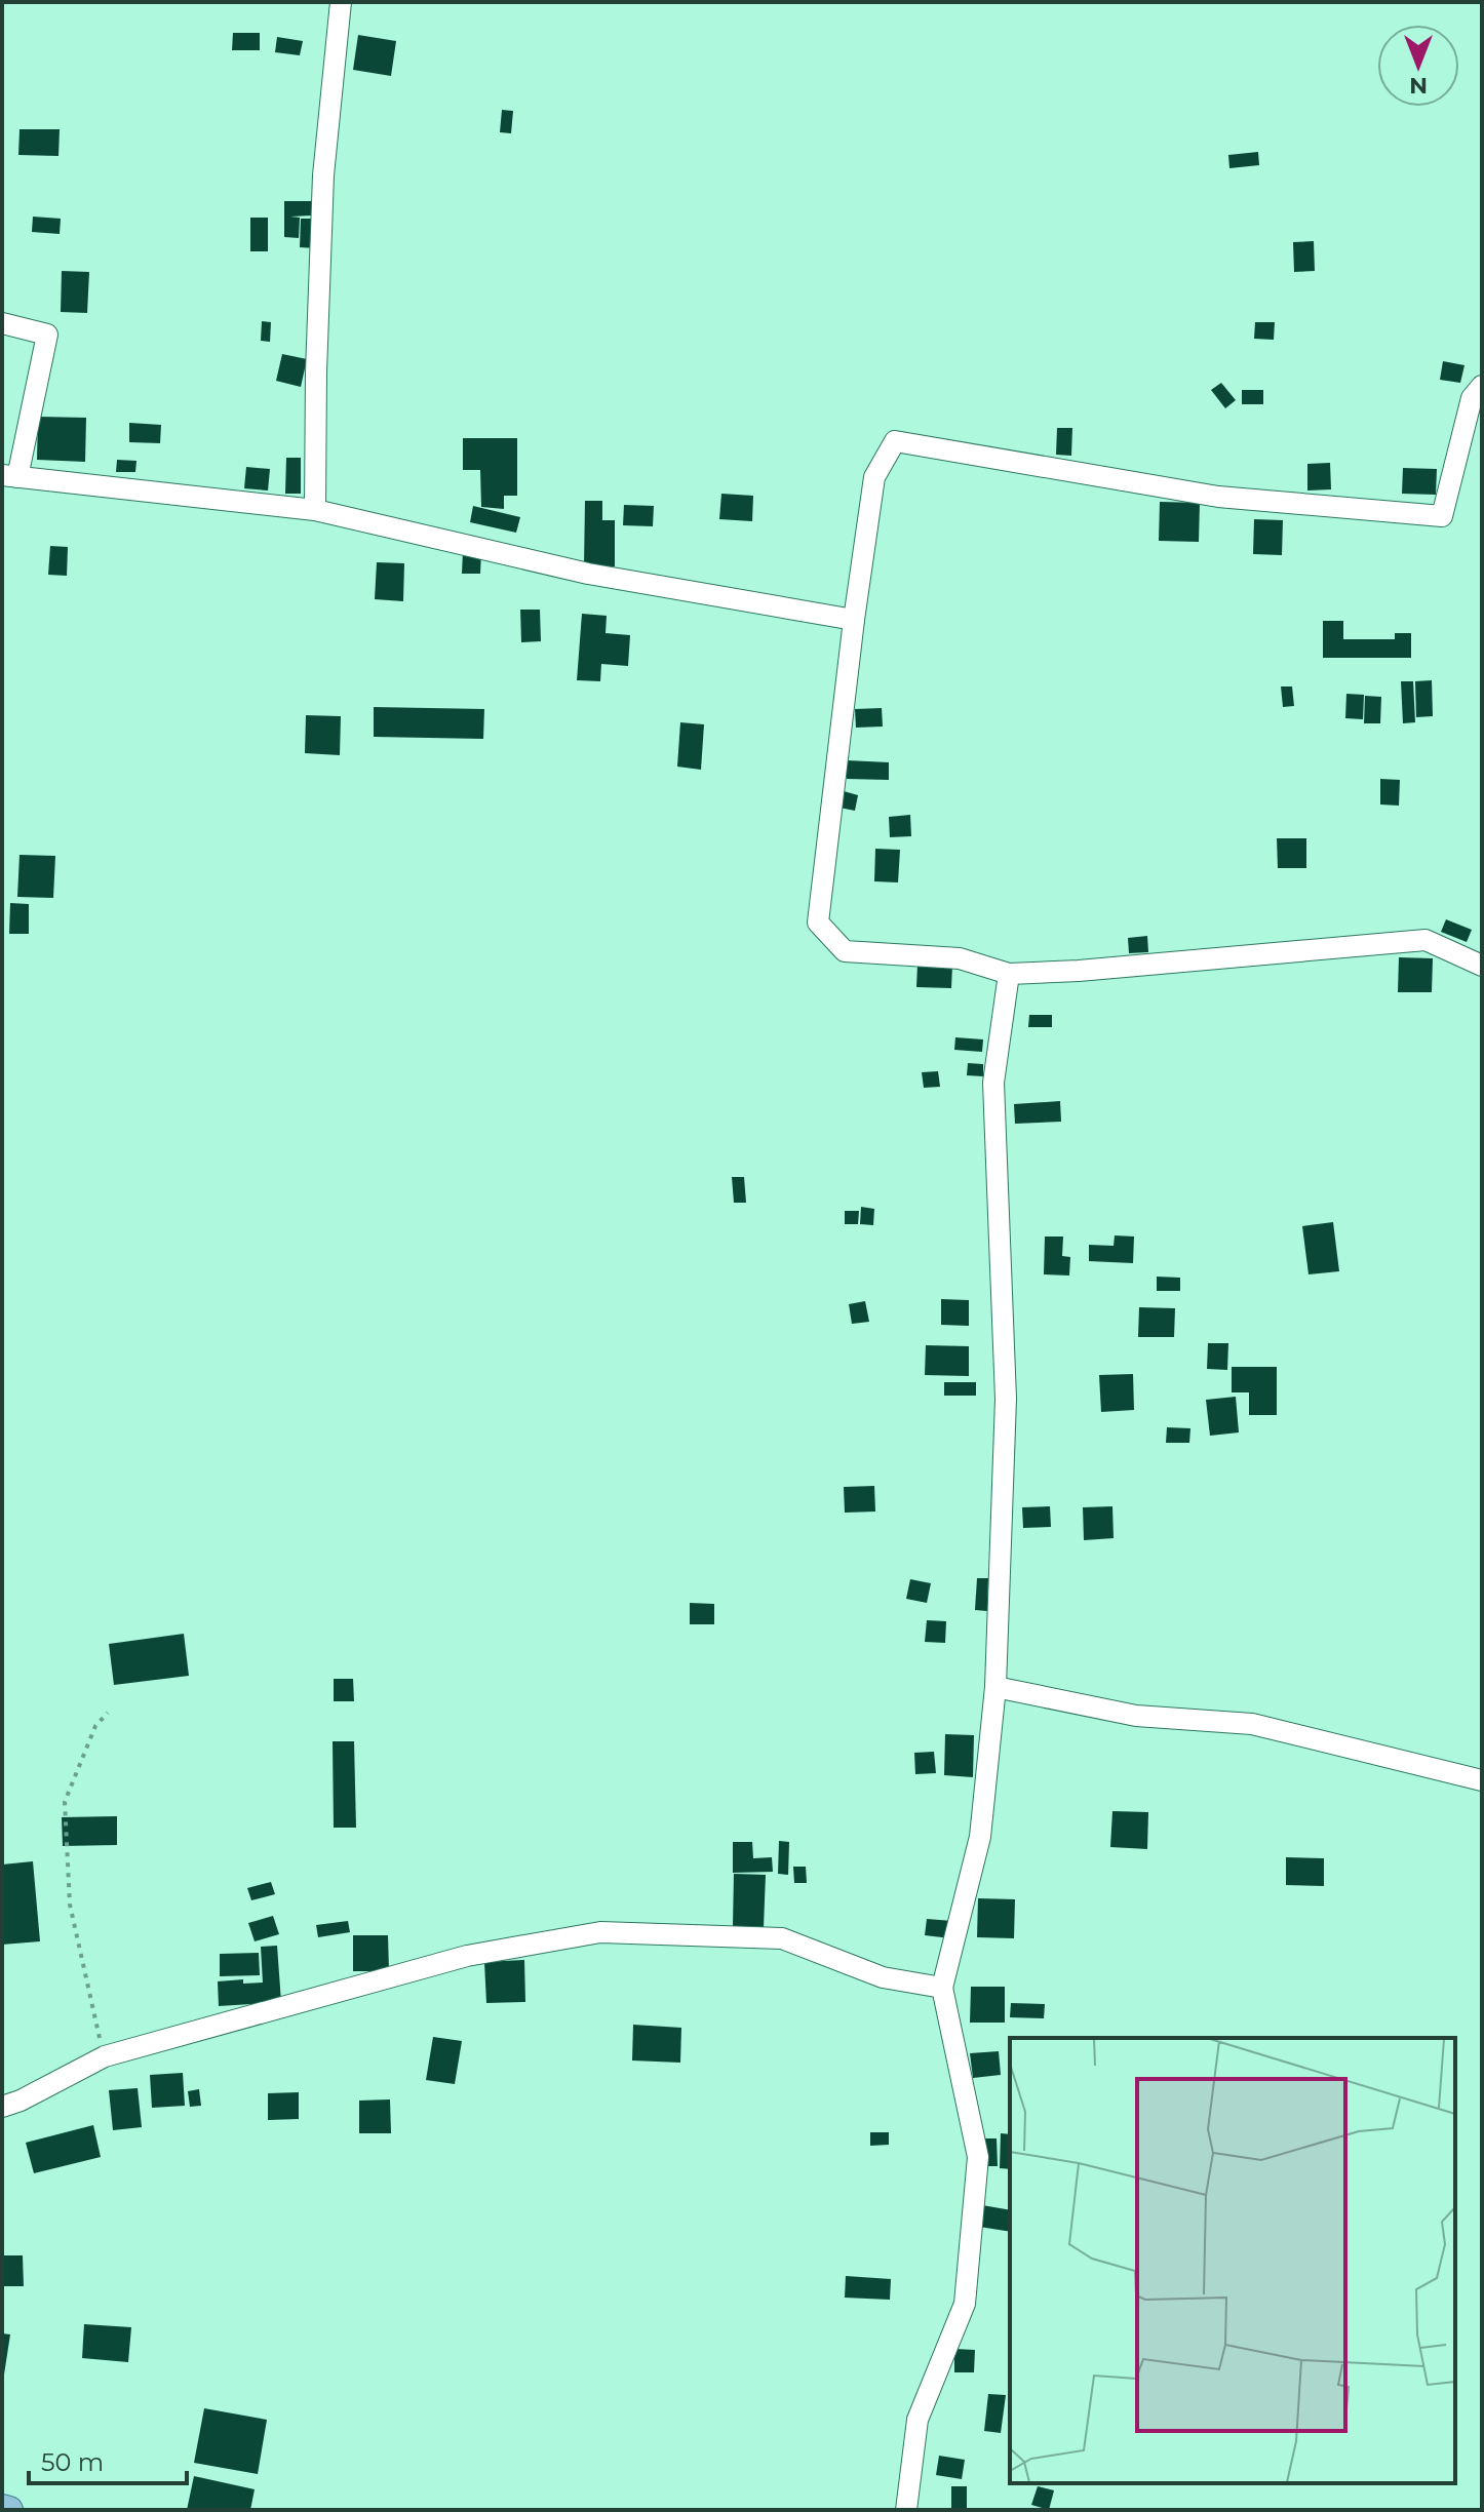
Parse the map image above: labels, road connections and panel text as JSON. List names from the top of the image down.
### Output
{
  "scale_bar": "50 m",
  "north": "bottom"
}
